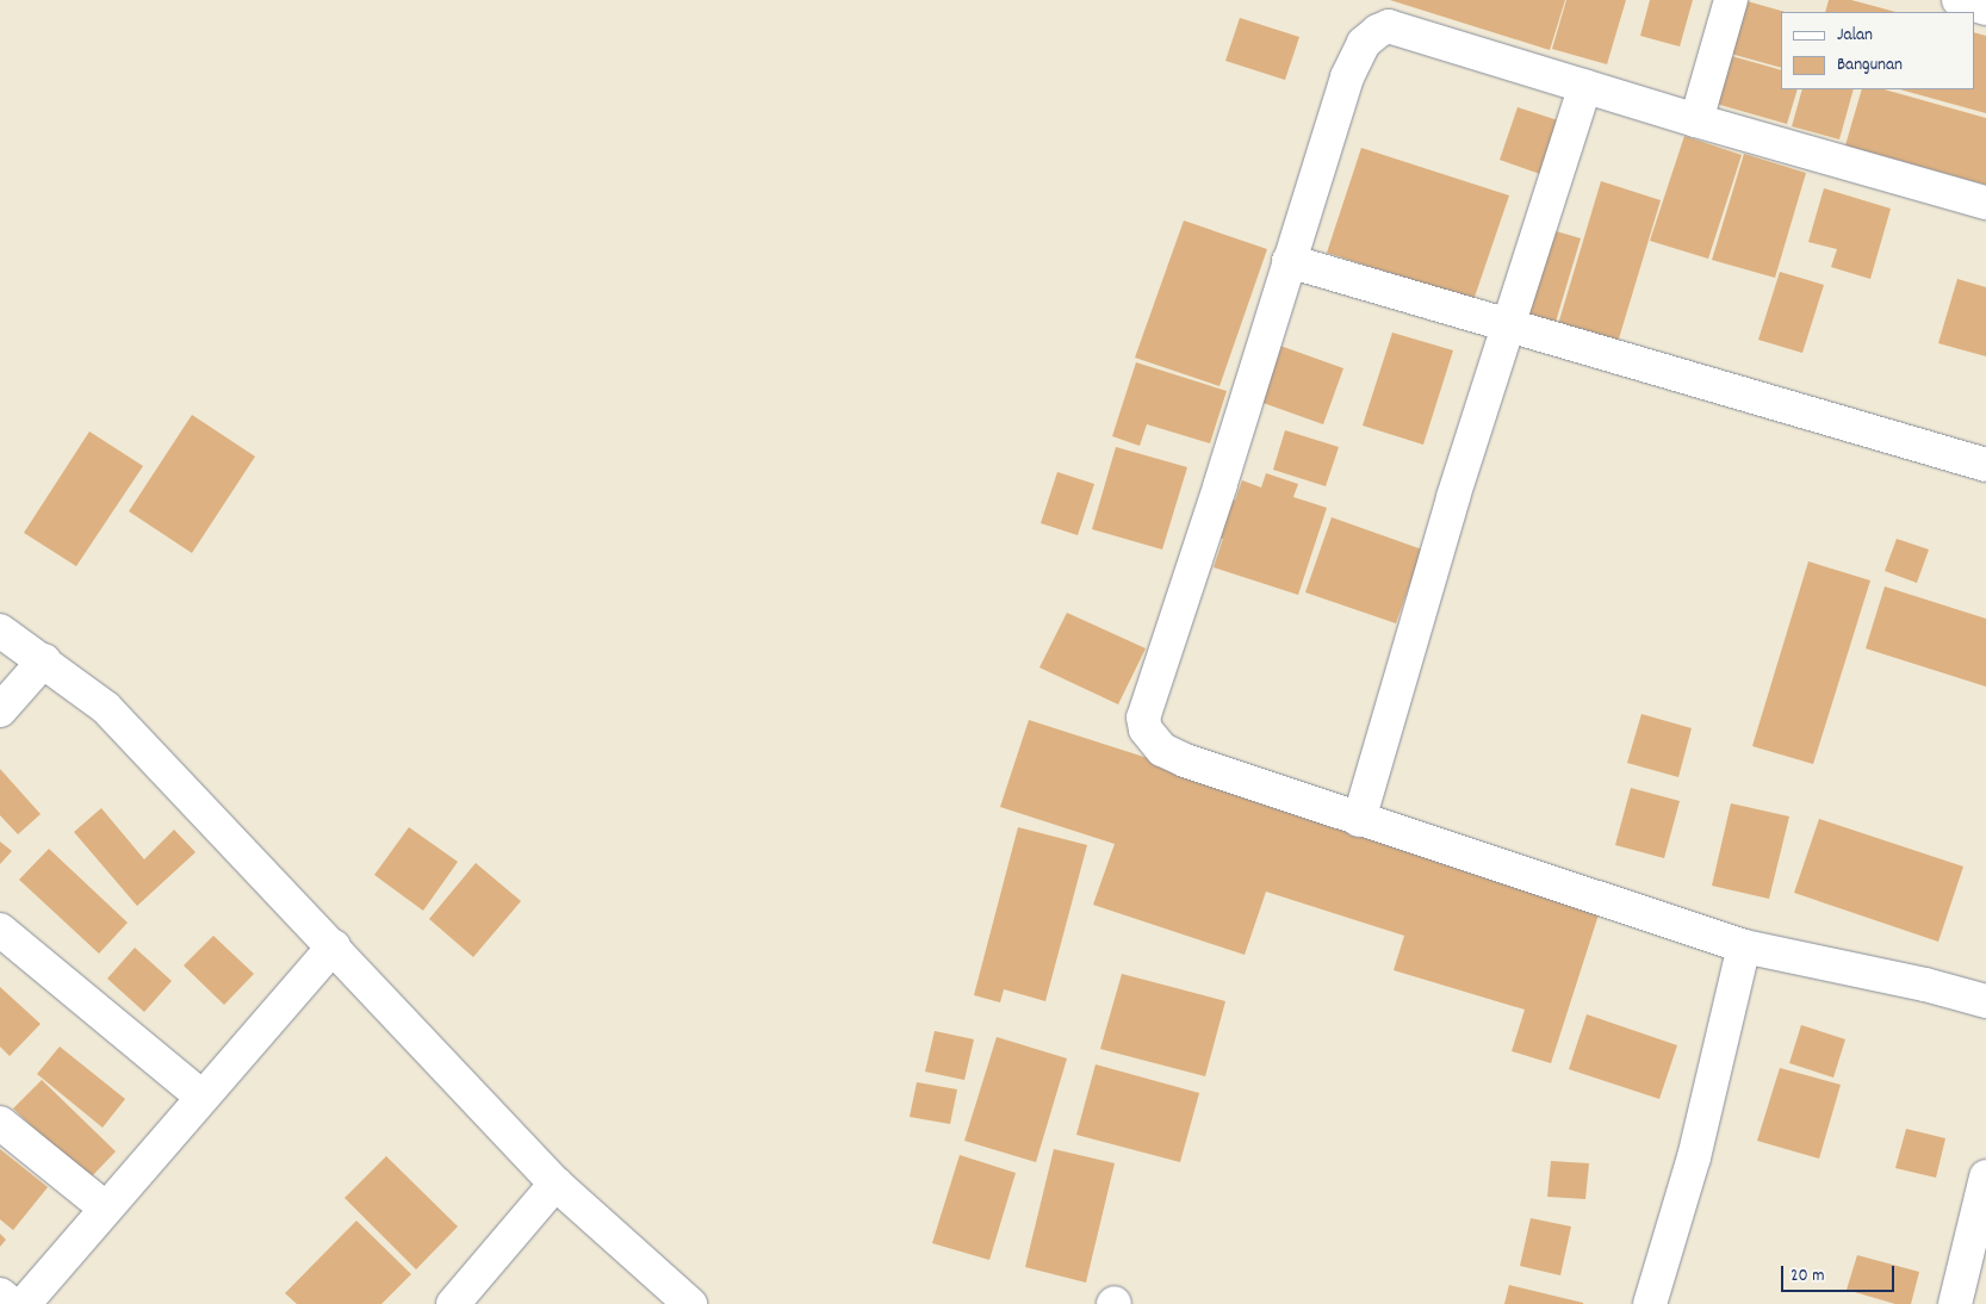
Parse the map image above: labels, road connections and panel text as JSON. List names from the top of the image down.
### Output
{
  "legend": ["Jalan", "Bangunan"],
  "scale_bar": "20 m"
}
